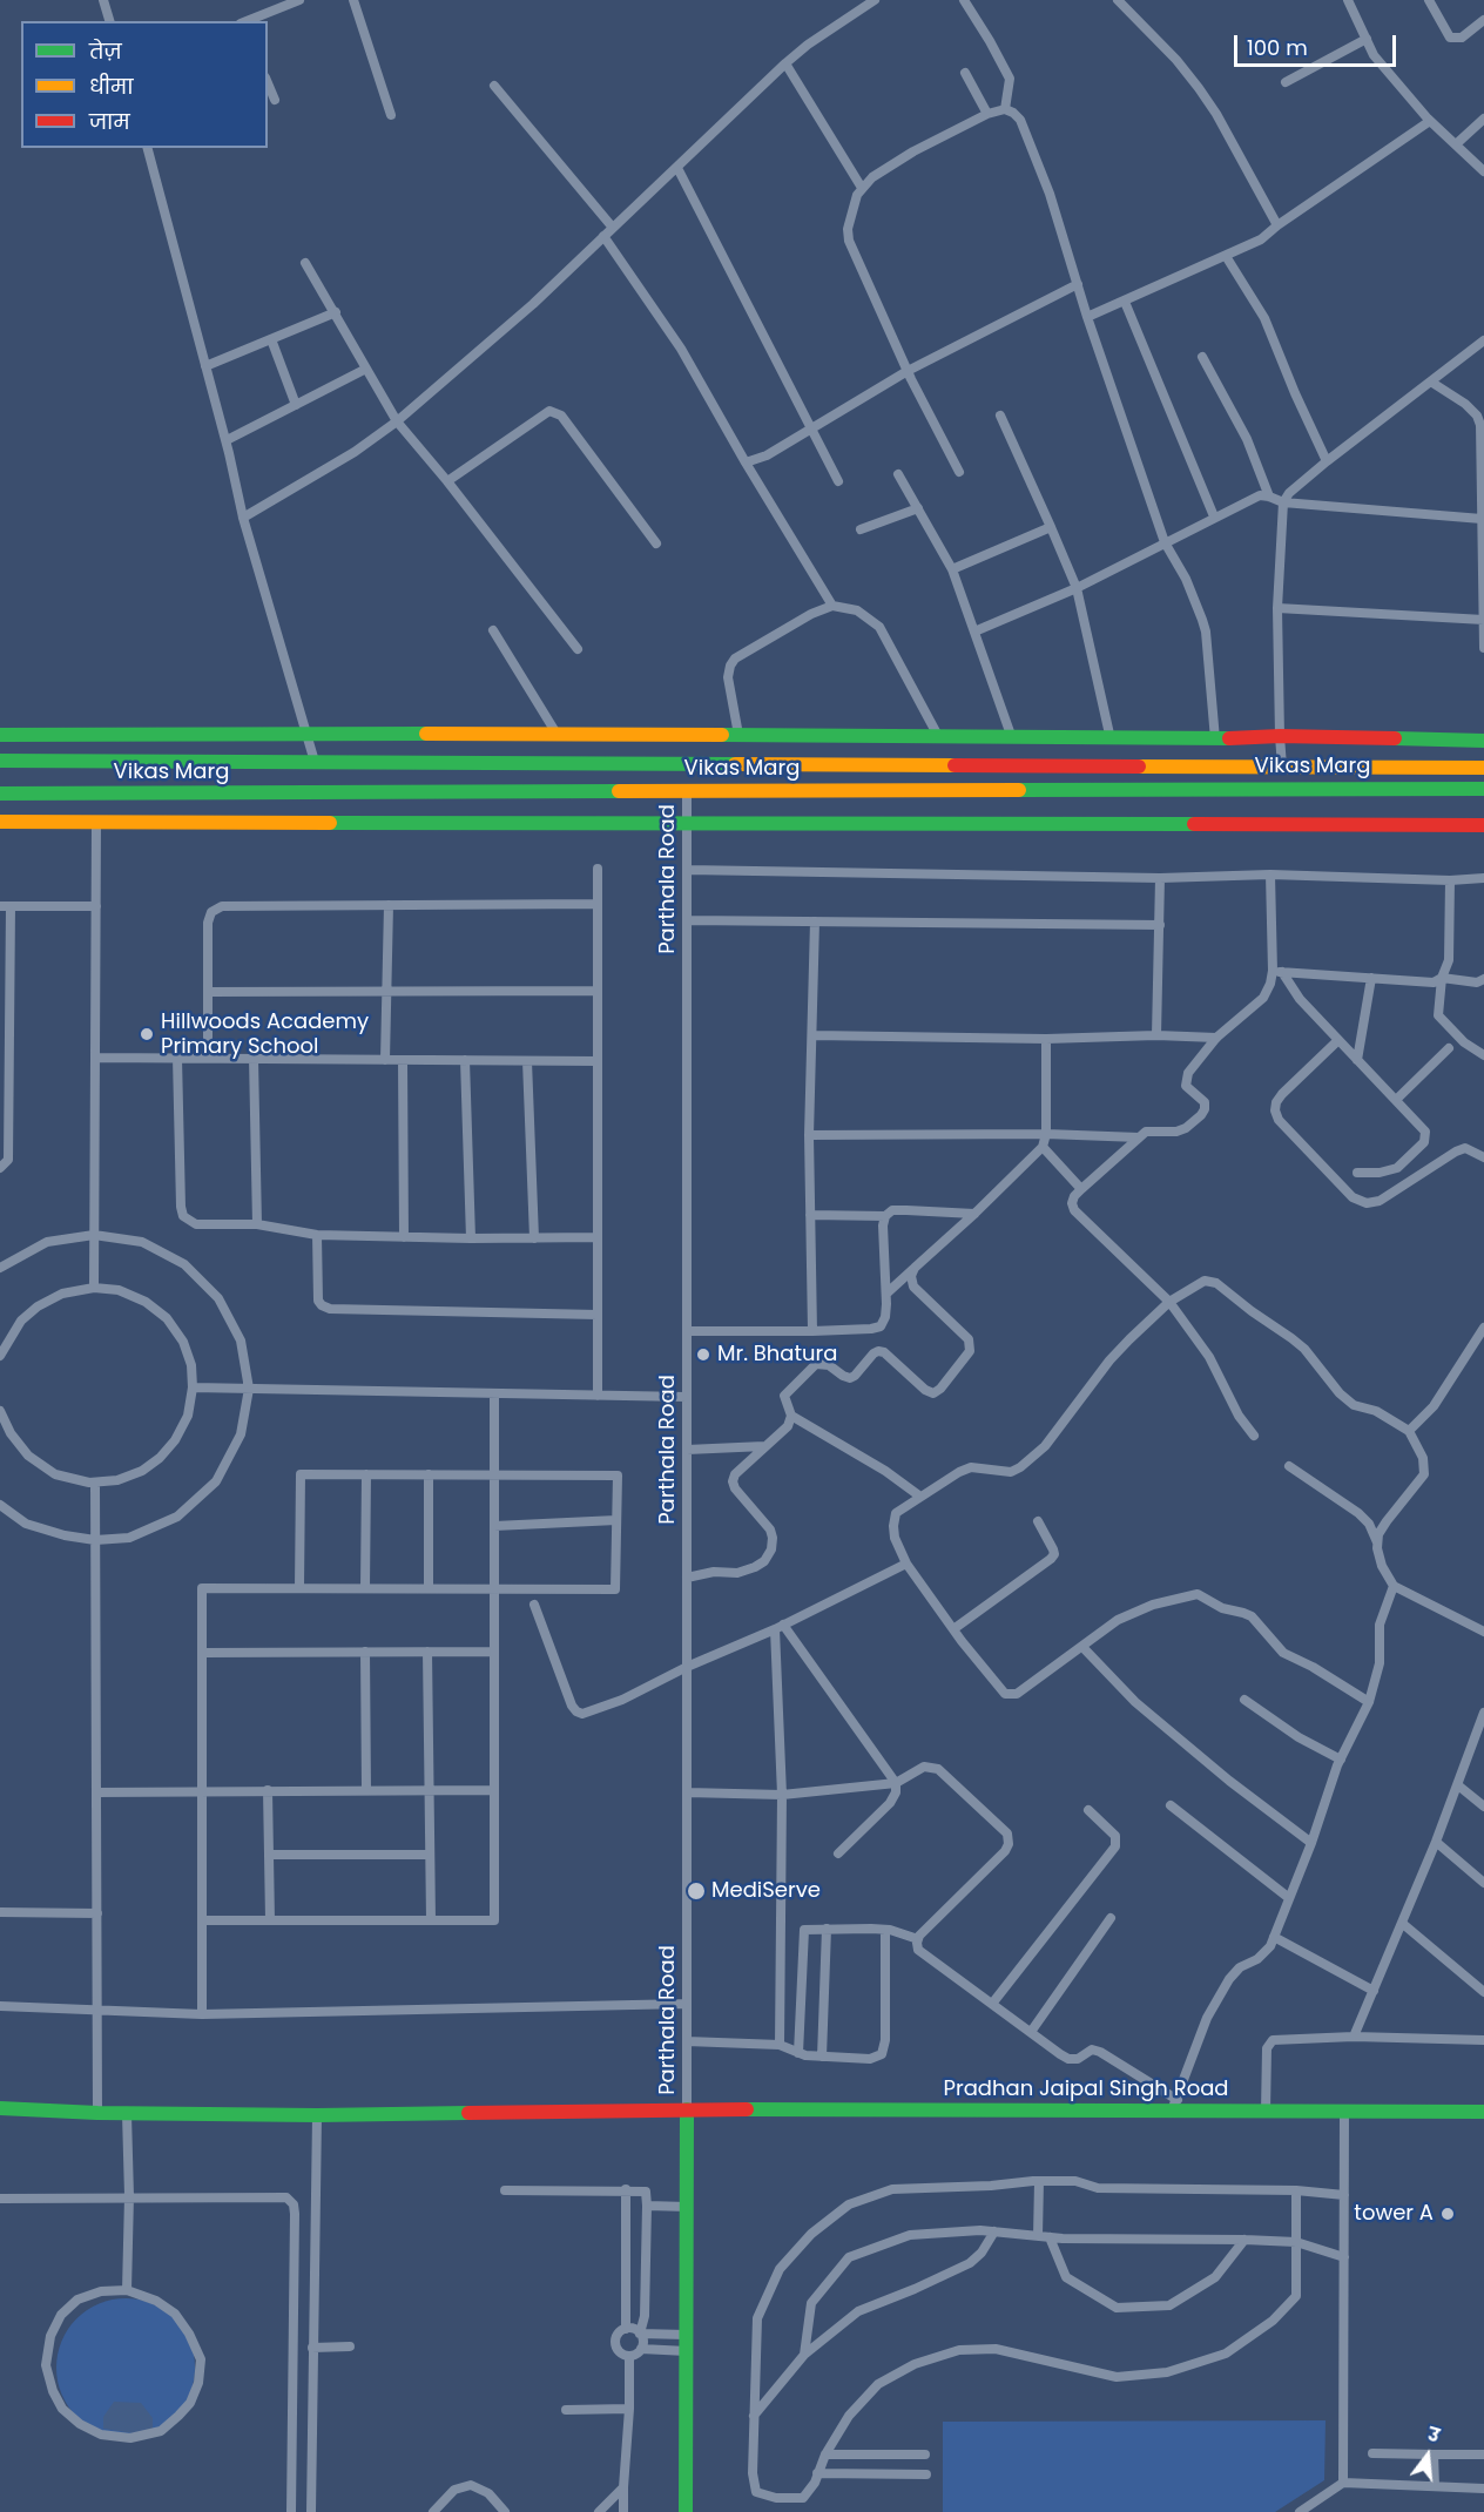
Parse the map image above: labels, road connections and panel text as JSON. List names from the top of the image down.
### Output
{
  "streets": {
    "street": ["Vikas Marg", "Parthala Road", "Pradhan Jaipal Singh Road"]
  },
  "crossings": [
    ["Vikas Marg", "Parthala Road"],
    ["Parthala Road", "Pradhan Jaipal Singh Road"]
  ],
  "places": [
    "Hillwoods Academy Primary School",
    "Mr. Bhatura",
    "MediServe",
    "tower A"
  ],
  "legend": ["तेज़", "धीमा", "जाम"],
  "scale_bar": "100 m",
  "north": "top"
}
